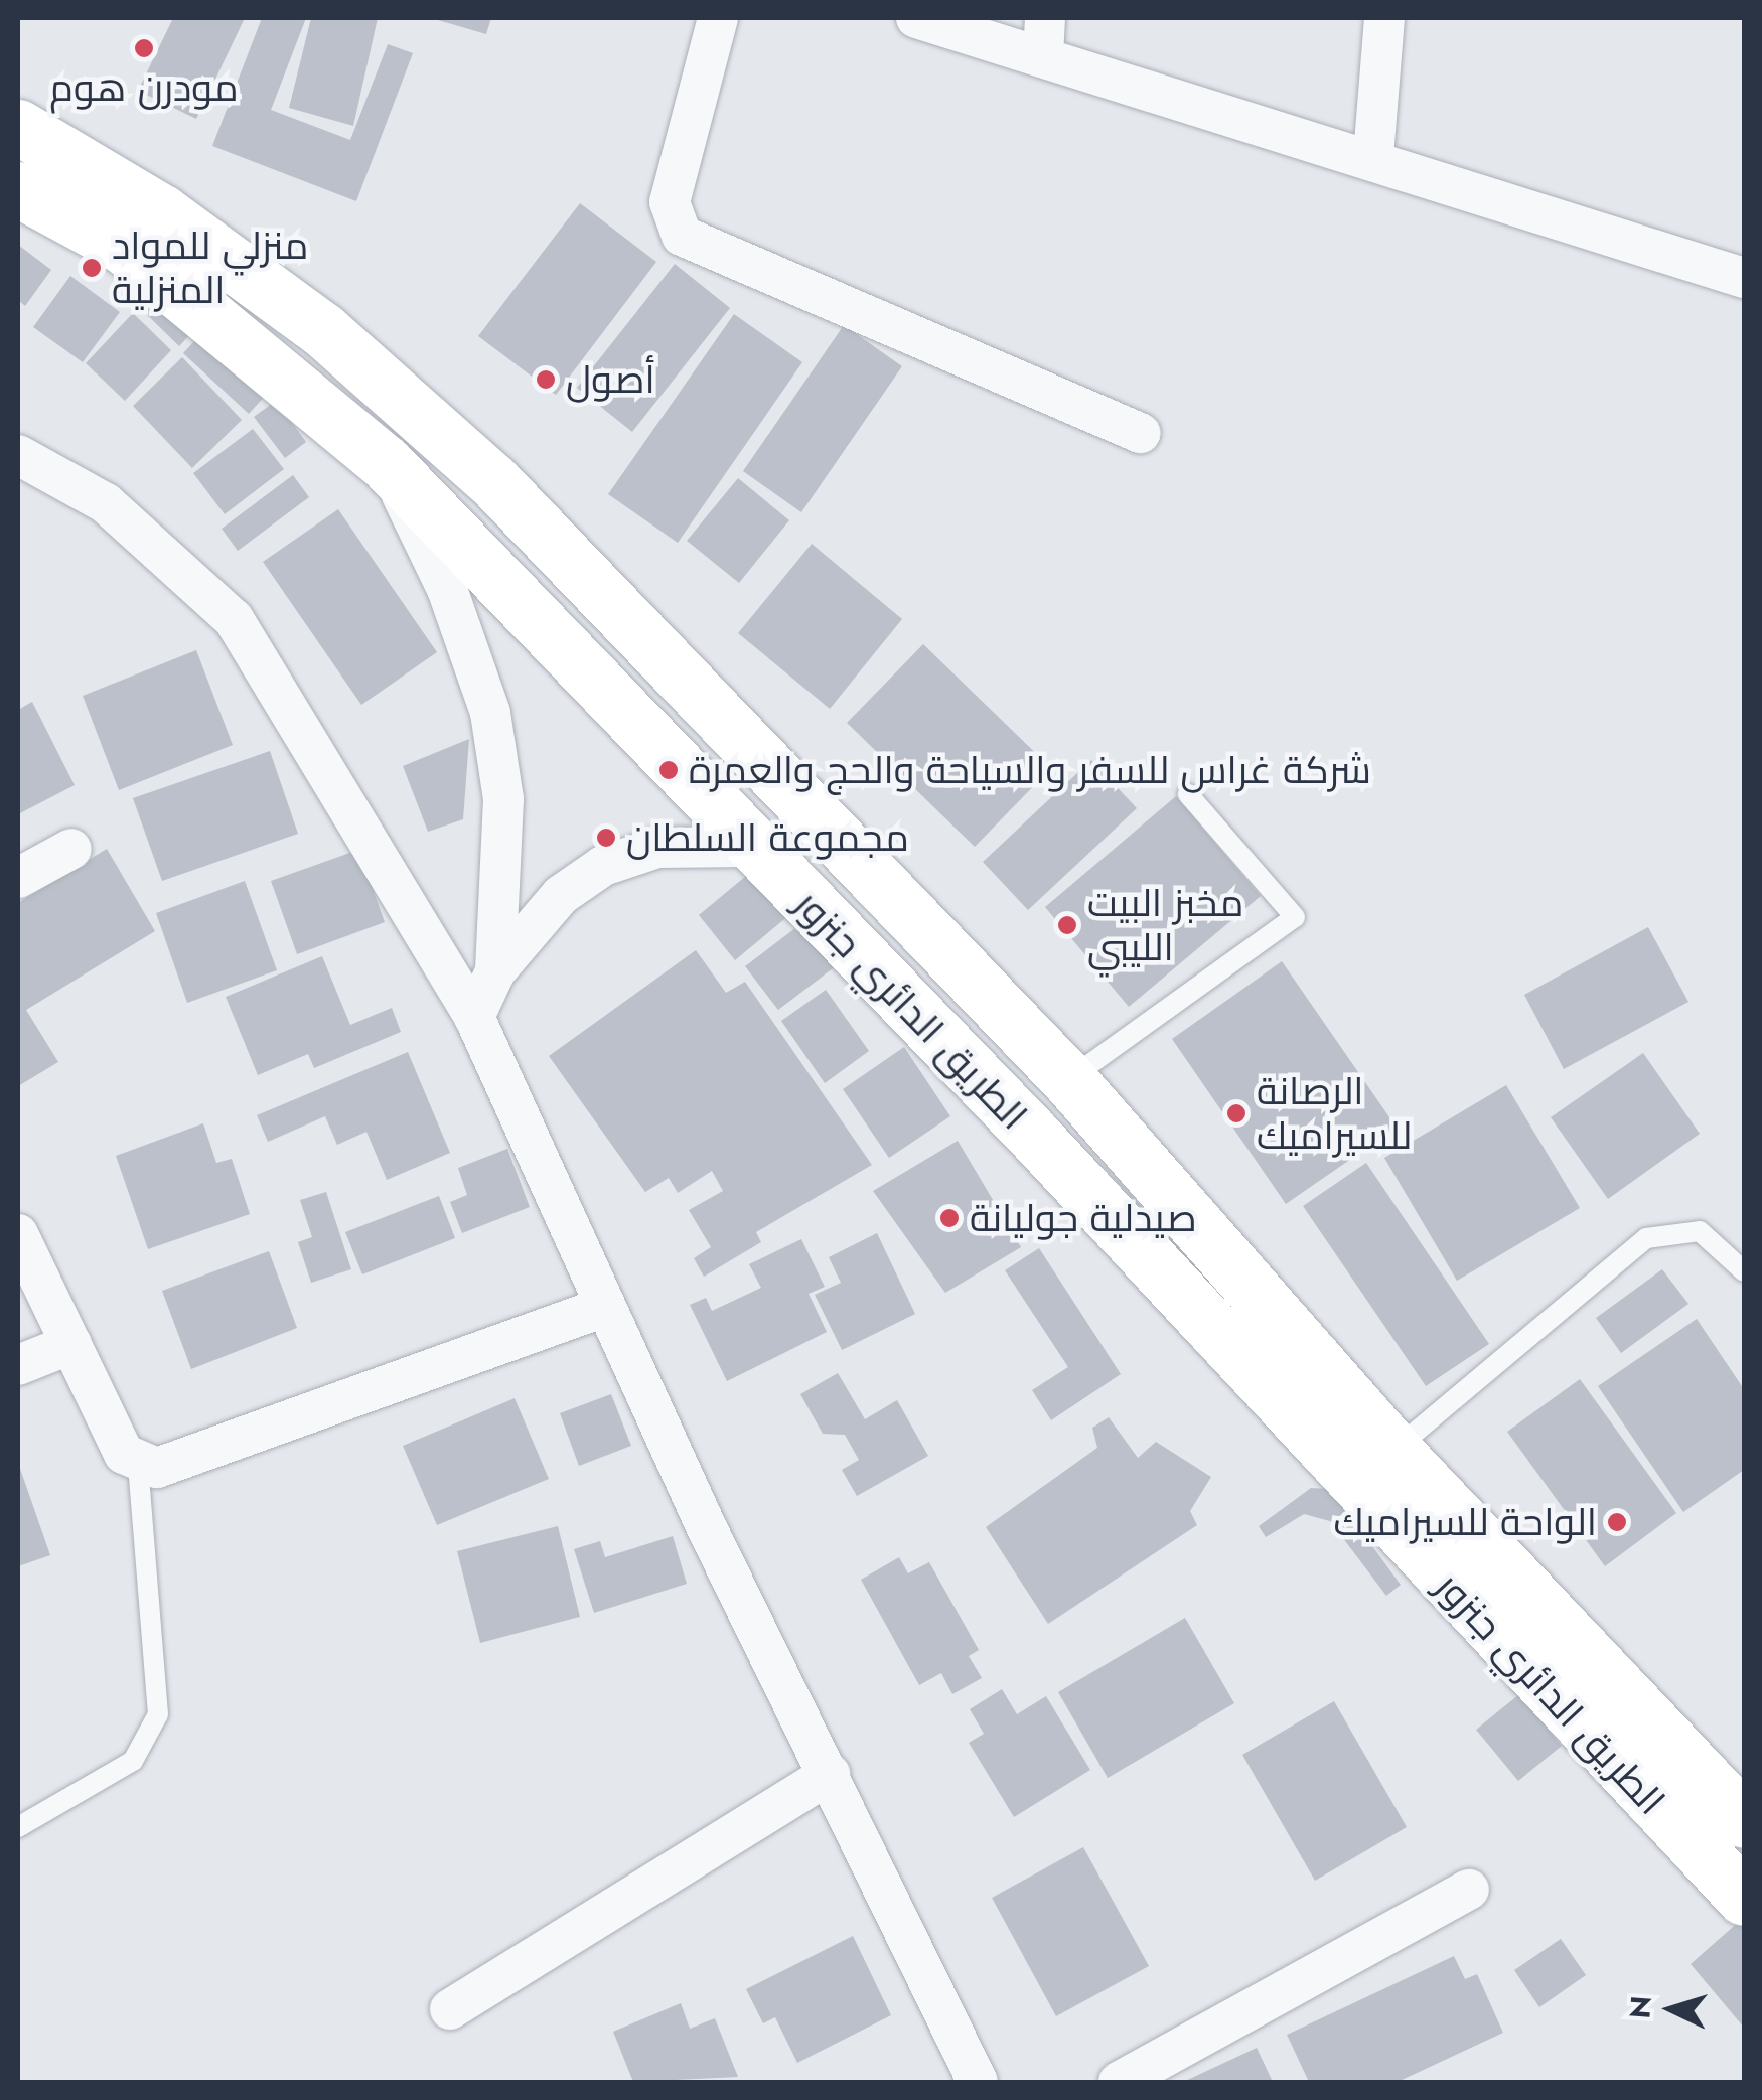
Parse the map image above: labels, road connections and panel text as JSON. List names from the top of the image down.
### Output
{
  "streets": {
    "main road": ["الطريق الدائري جنزور"]
  },
  "places": [
    "مودرن هوم",
    "منزلي للمواد المنزلية",
    "أصول",
    "شركة غراس للسفر والسياحة والحج والعمرة",
    "مجموعة السلطان",
    "مخبز البيت الليبي",
    "الرصانة للسيراميك",
    "صيدلية جوليانة",
    "الواحة للسيراميك"
  ],
  "north": "left"
}
